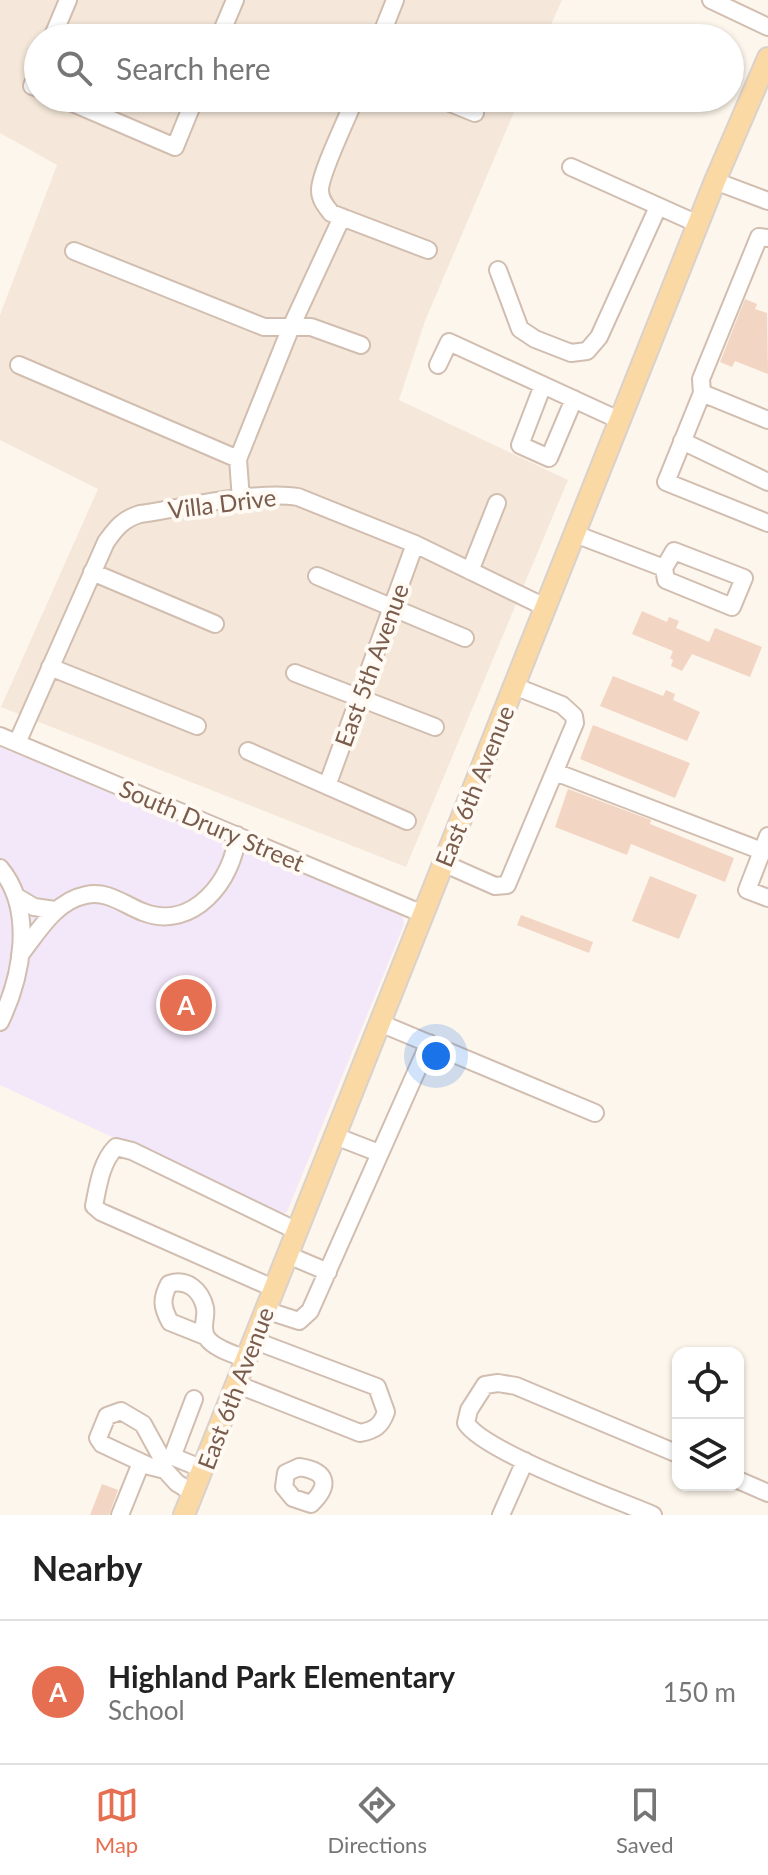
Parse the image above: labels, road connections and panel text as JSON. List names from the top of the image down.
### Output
{
  "streets": {
    "main road": ["East 6th Avenue"],
    "street": ["Villa Drive", "East 5th Avenue", "South Drury Street"]
  },
  "crossings": [
    ["Villa Drive", "East 5th Avenue"],
    ["Villa Drive", "East 6th Avenue"],
    ["Villa Drive", "South Drury Street"],
    ["East 6th Avenue", "South Drury Street"]
  ],
  "page": {
    "search": "Search here",
    "pins": "A",
    "heading": "Nearby",
    "list": [
      {
        "mark": "A",
        "name": "Highland Park Elementary",
        "note": "School",
        "value": "150 m"
      }
    ],
    "nav": ["Map", "Directions", "Saved"]
  }
}
